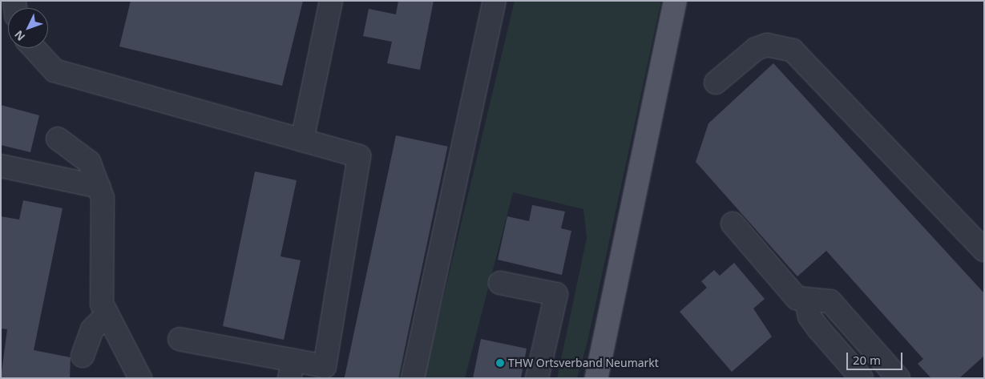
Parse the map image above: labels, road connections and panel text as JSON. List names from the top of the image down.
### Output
{
  "places": ["THW Ortsverband Neumarkt"],
  "scale_bar": "20 m",
  "north": "bottom left"
}
